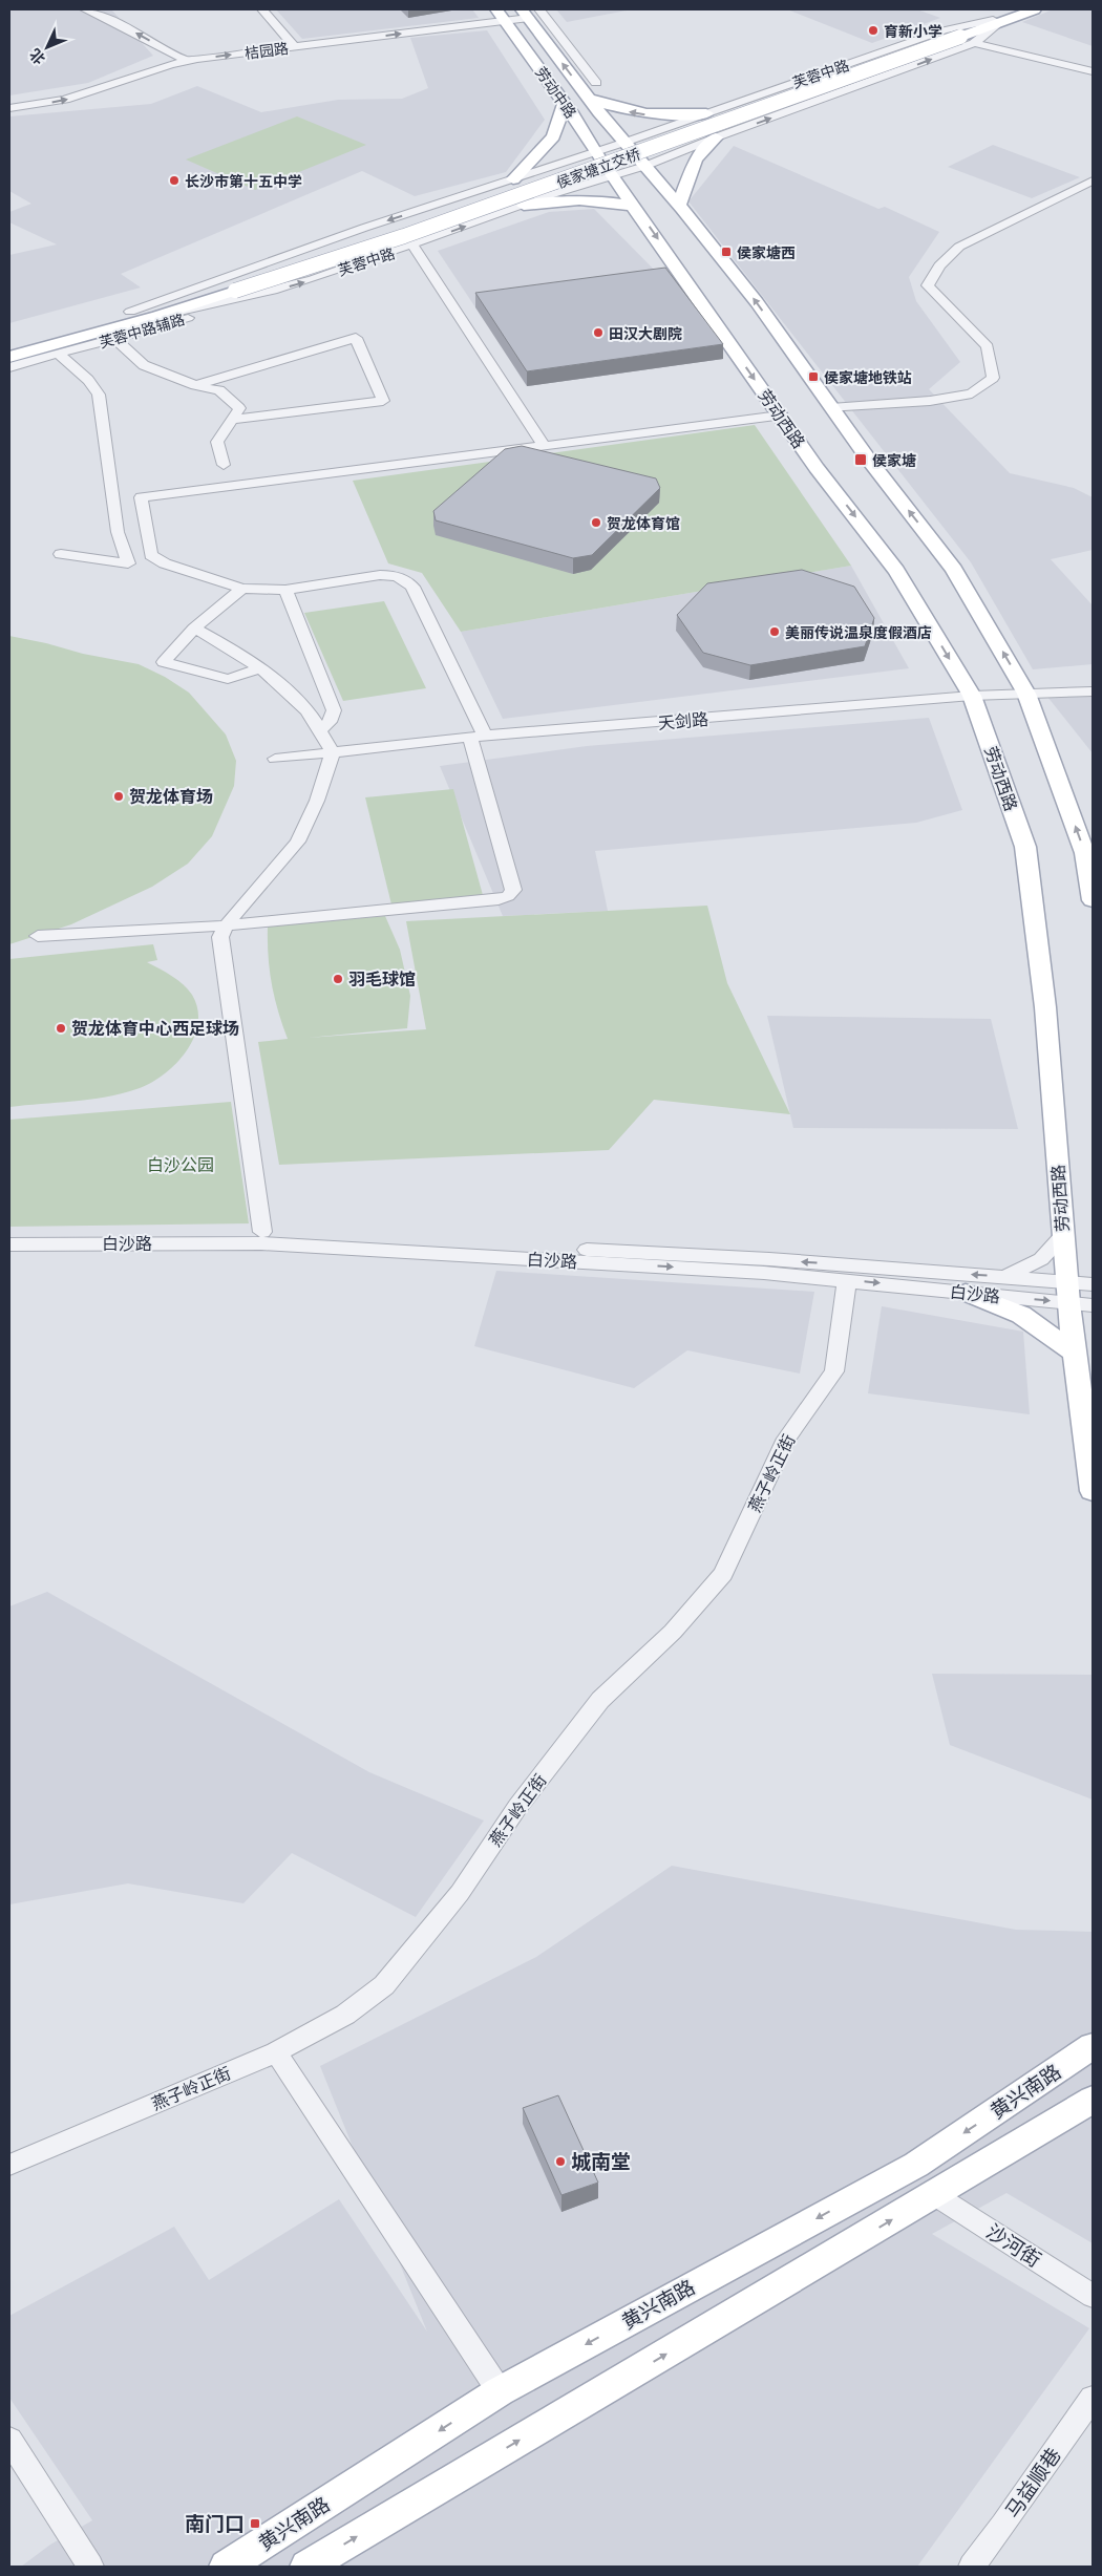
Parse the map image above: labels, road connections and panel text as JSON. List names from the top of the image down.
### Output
{
  "streets": {
    "main road": [
      "芙蓉中路",
      "劳动中路",
      "侯家塘立交桥",
      "劳动西路",
      "黄兴南路"
    ],
    "street": [
      "桔园路",
      "芙蓉中路辅路",
      "天剑路",
      "白沙路",
      "燕子岭正街",
      "沙河街",
      "马益顺巷"
    ]
  },
  "crossings": [
    ["桔园路", "劳动中路"],
    ["芙蓉中路", "劳动中路"],
    ["芙蓉中路", "侯家塘立交桥"],
    ["芙蓉中路", "芙蓉中路辅路"],
    ["芙蓉中路", "劳动西路"],
    ["劳动中路", "劳动西路"],
    ["劳动西路", "天剑路"],
    ["劳动西路", "白沙路"],
    ["白沙路", "燕子岭正街"]
  ],
  "one_way": ["桔园路"],
  "parks": ["白沙公园"],
  "places": {
    "other": [
      "育新小学",
      "长沙市第十五中学",
      "田汉大剧院",
      "贺龙体育馆",
      "美丽传说温泉度假酒店",
      "贺龙体育场",
      "羽毛球馆",
      "贺龙体育中心西足球场",
      "城南堂"
    ],
    "transit": [
      "侯家塘西",
      "侯家塘地铁站",
      "侯家塘",
      "南门口"
    ]
  },
  "north": "bottom left"
}
